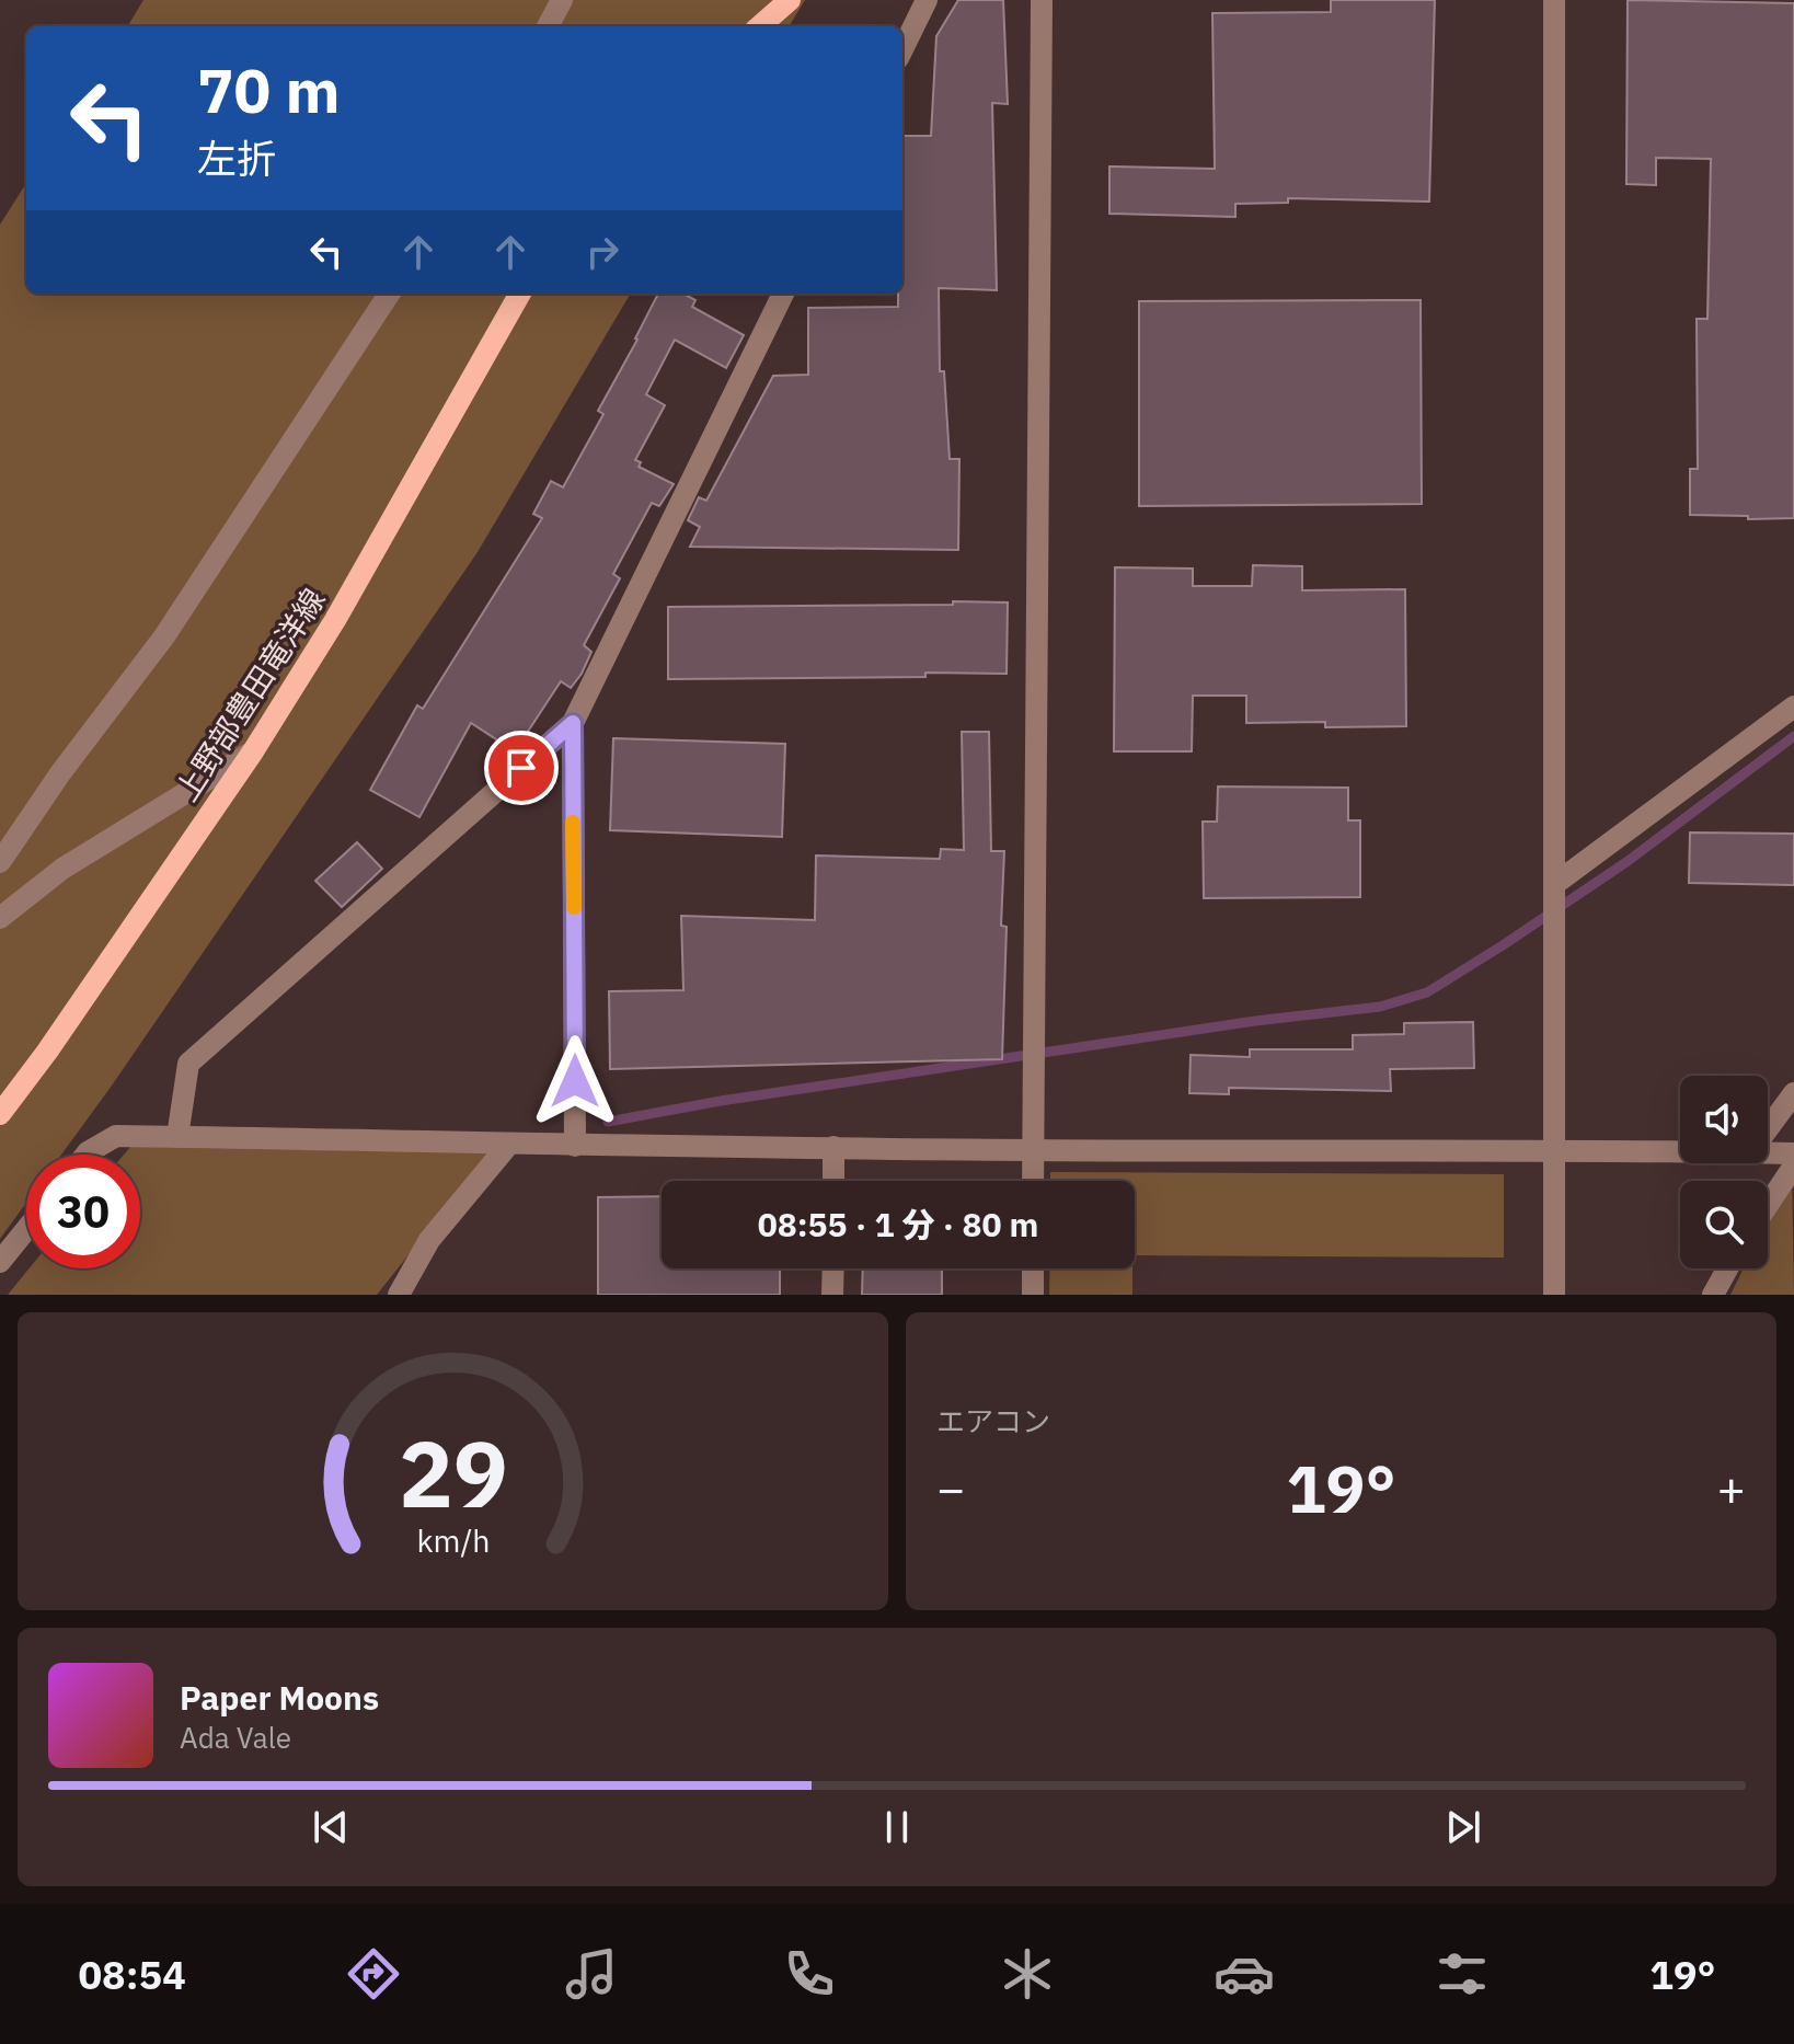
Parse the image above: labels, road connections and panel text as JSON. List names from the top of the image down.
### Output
{
  "streets": {
    "main road": ["上野部豊田竜洋線"]
  },
  "page": {
    "turn": ["70 m", "左折"],
    "limit": "30",
    "trip": "08:55 · 1 分 · 80 m",
    "tile": "エアコン",
    "heat": ["−", "19°", "+"],
    "song": ["Paper Moons", "Ada Vale"],
    "tabs": ["08:54", "19°"],
    "gauge": ["29", "km/h"]
  }
}
